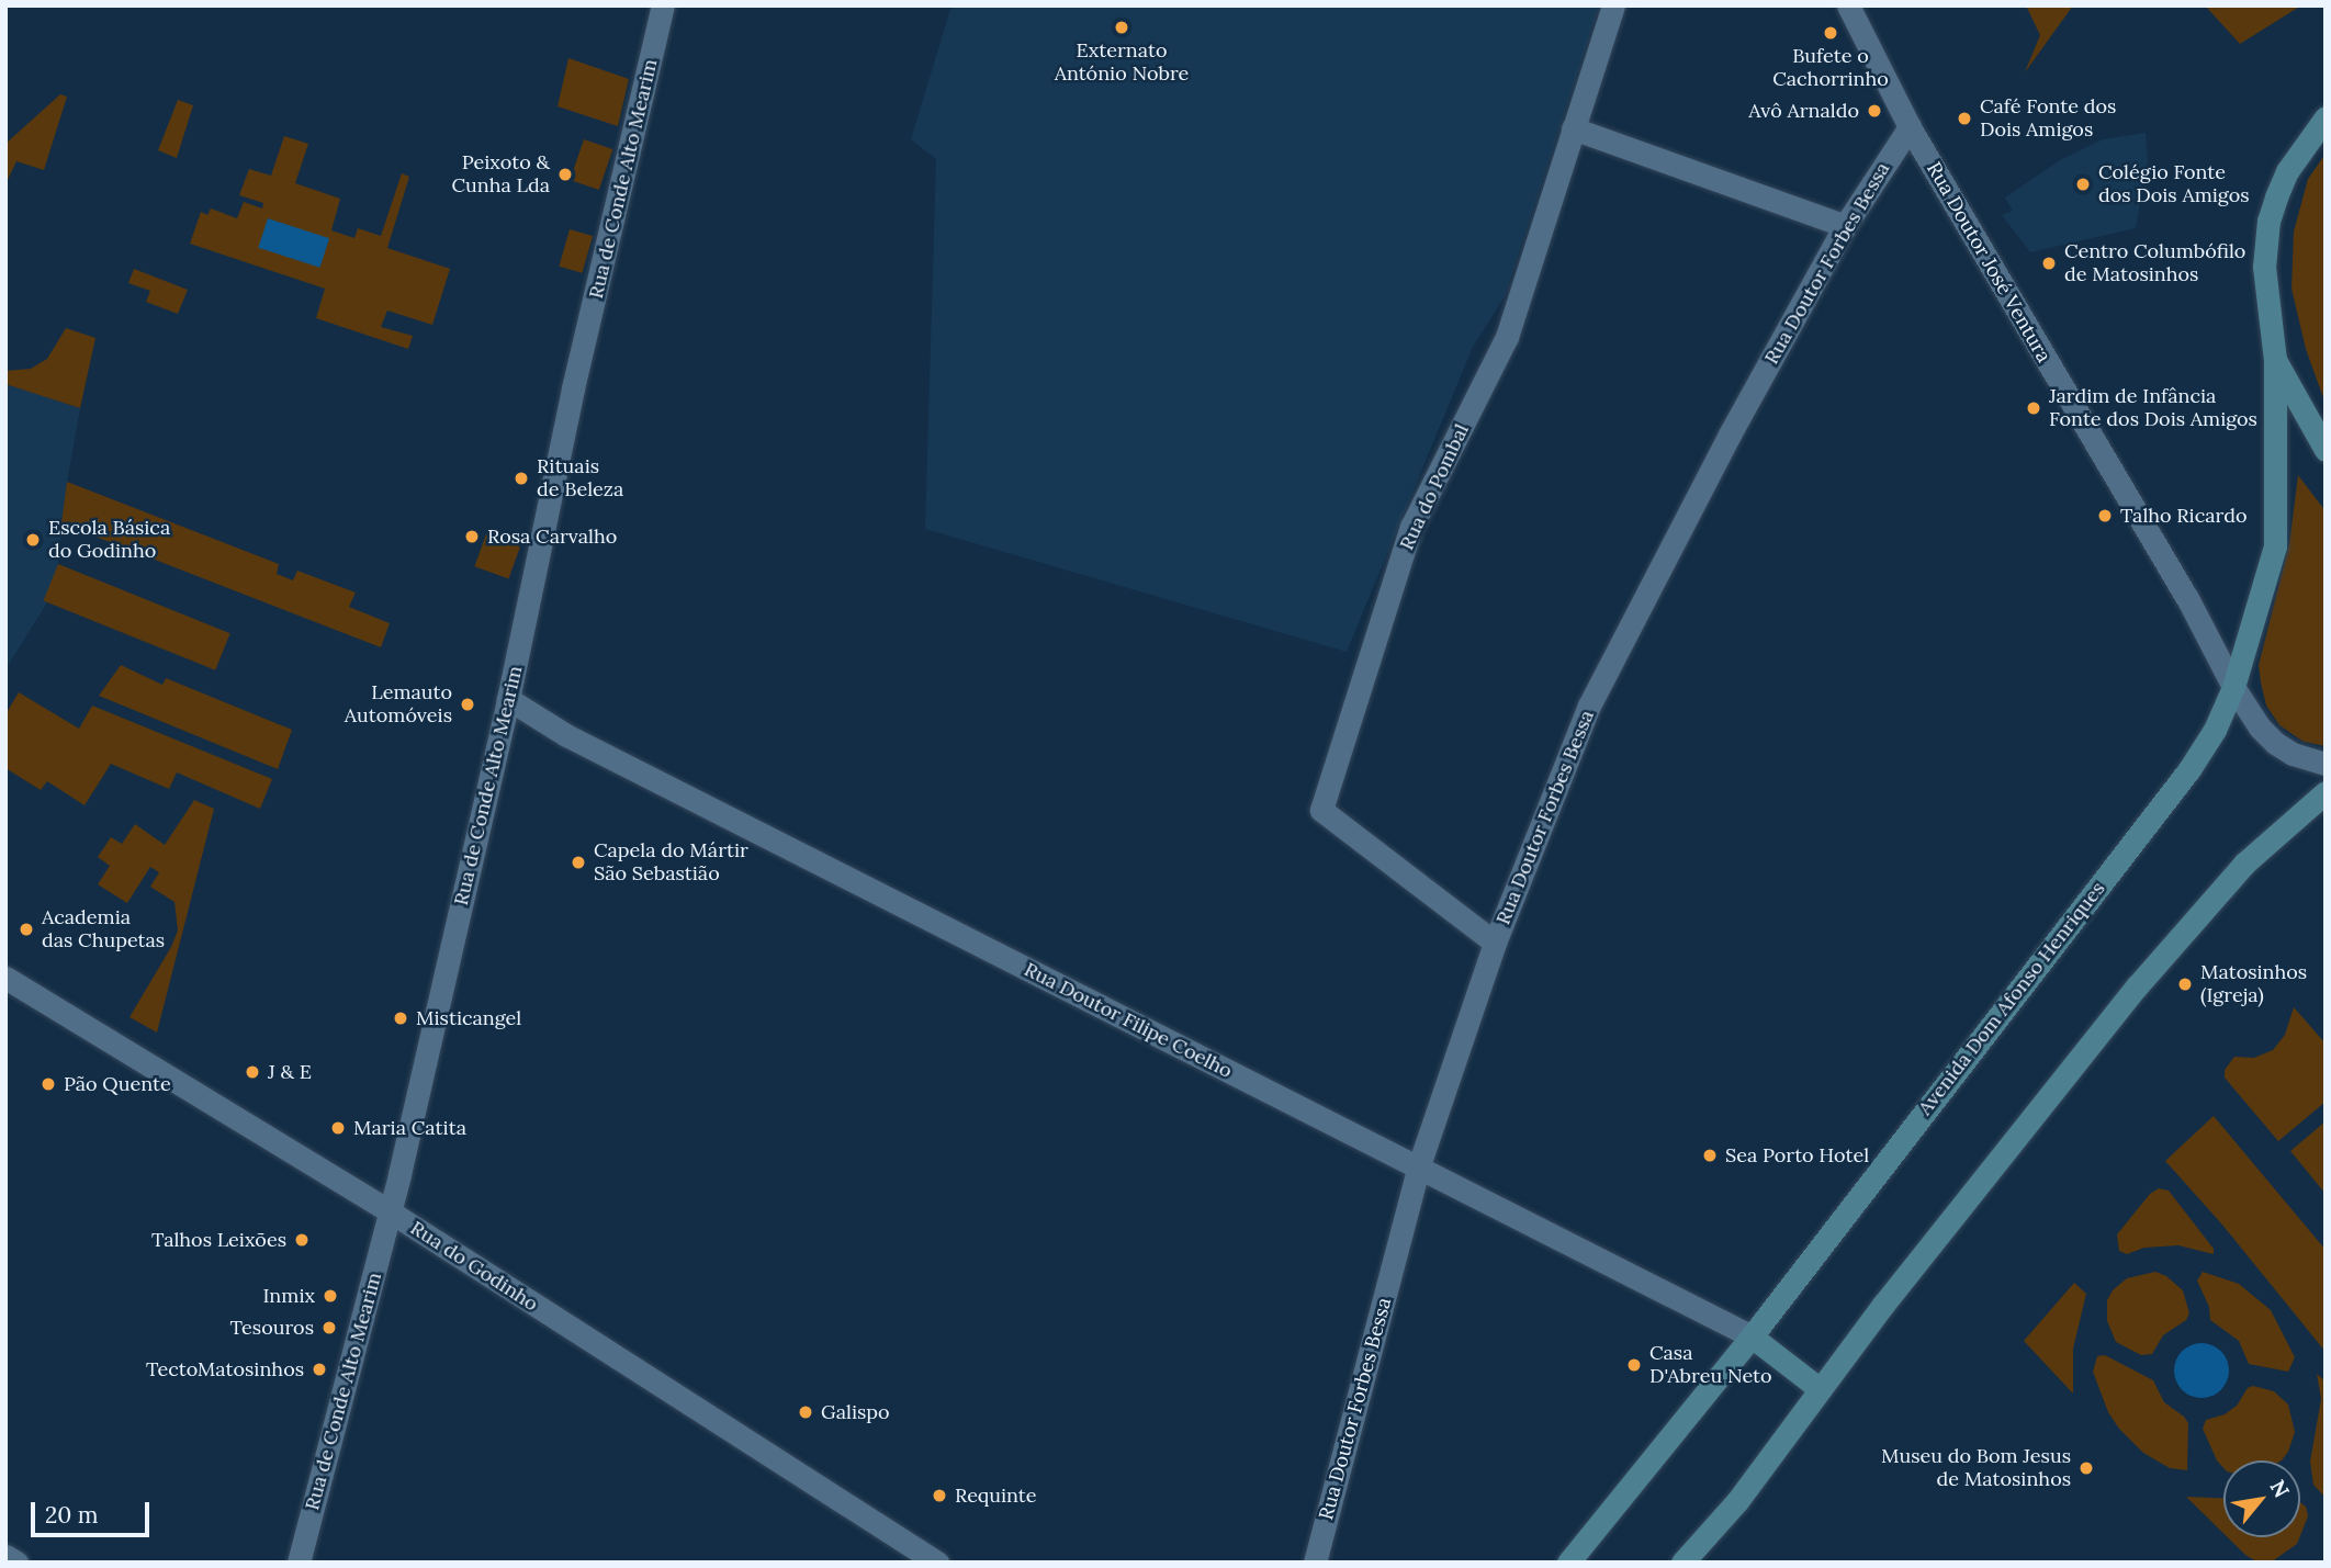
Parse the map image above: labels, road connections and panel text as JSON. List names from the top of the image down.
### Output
{
  "streets": {
    "main road": ["Avenida Dom Afonso Henriques"],
    "street": [
      "Rua de Conde Alto Mearim",
      "Rua Doutor José Ventura",
      "Rua Doutor Forbes Bessa",
      "Rua do Pombal",
      "Rua Doutor Filipe Coelho",
      "Rua do Godinho"
    ]
  },
  "crossings": [
    ["Rua de Conde Alto Mearim", "Rua Doutor Filipe Coelho"],
    ["Rua de Conde Alto Mearim", "Rua do Godinho"],
    ["Rua Doutor José Ventura", "Rua Doutor Forbes Bessa"],
    ["Rua Doutor José Ventura", "Avenida Dom Afonso Henriques"],
    ["Rua Doutor Forbes Bessa", "Rua do Pombal"],
    ["Rua Doutor Forbes Bessa", "Rua Doutor Filipe Coelho"],
    ["Avenida Dom Afonso Henriques", "Rua Doutor Filipe Coelho"]
  ],
  "places": [
    "Externato António Nobre",
    "Bufete o Cachorrinho",
    "Avô Arnaldo",
    "Café Fonte dos Dois Amigos",
    "Peixoto & Cunha Lda",
    "Colégio Fonte dos Dois Amigos",
    "Centro Columbófilo de Matosinhos",
    "Jardim de Infância Fonte dos Dois Amigos",
    "Rituais de Beleza",
    "Talho Ricardo",
    "Rosa Carvalho",
    "Escola Básica do Godinho",
    "Lemauto Automóveis",
    "Capela do Mártir São Sebastião",
    "Academia das Chupetas",
    "Matosinhos (Igreja)",
    "Misticangel",
    "J & E",
    "Pão Quente",
    "Maria Catita",
    "Sea Porto Hotel",
    "Talhos Leixões",
    "Inmix",
    "Tesouros",
    "Casa D'Abreu Neto",
    "TectoMatosinhos",
    "Galispo",
    "Museu do Bom Jesus de Matosinhos",
    "Requinte"
  ],
  "scale_bar": "20 m",
  "north": "top right"
}
